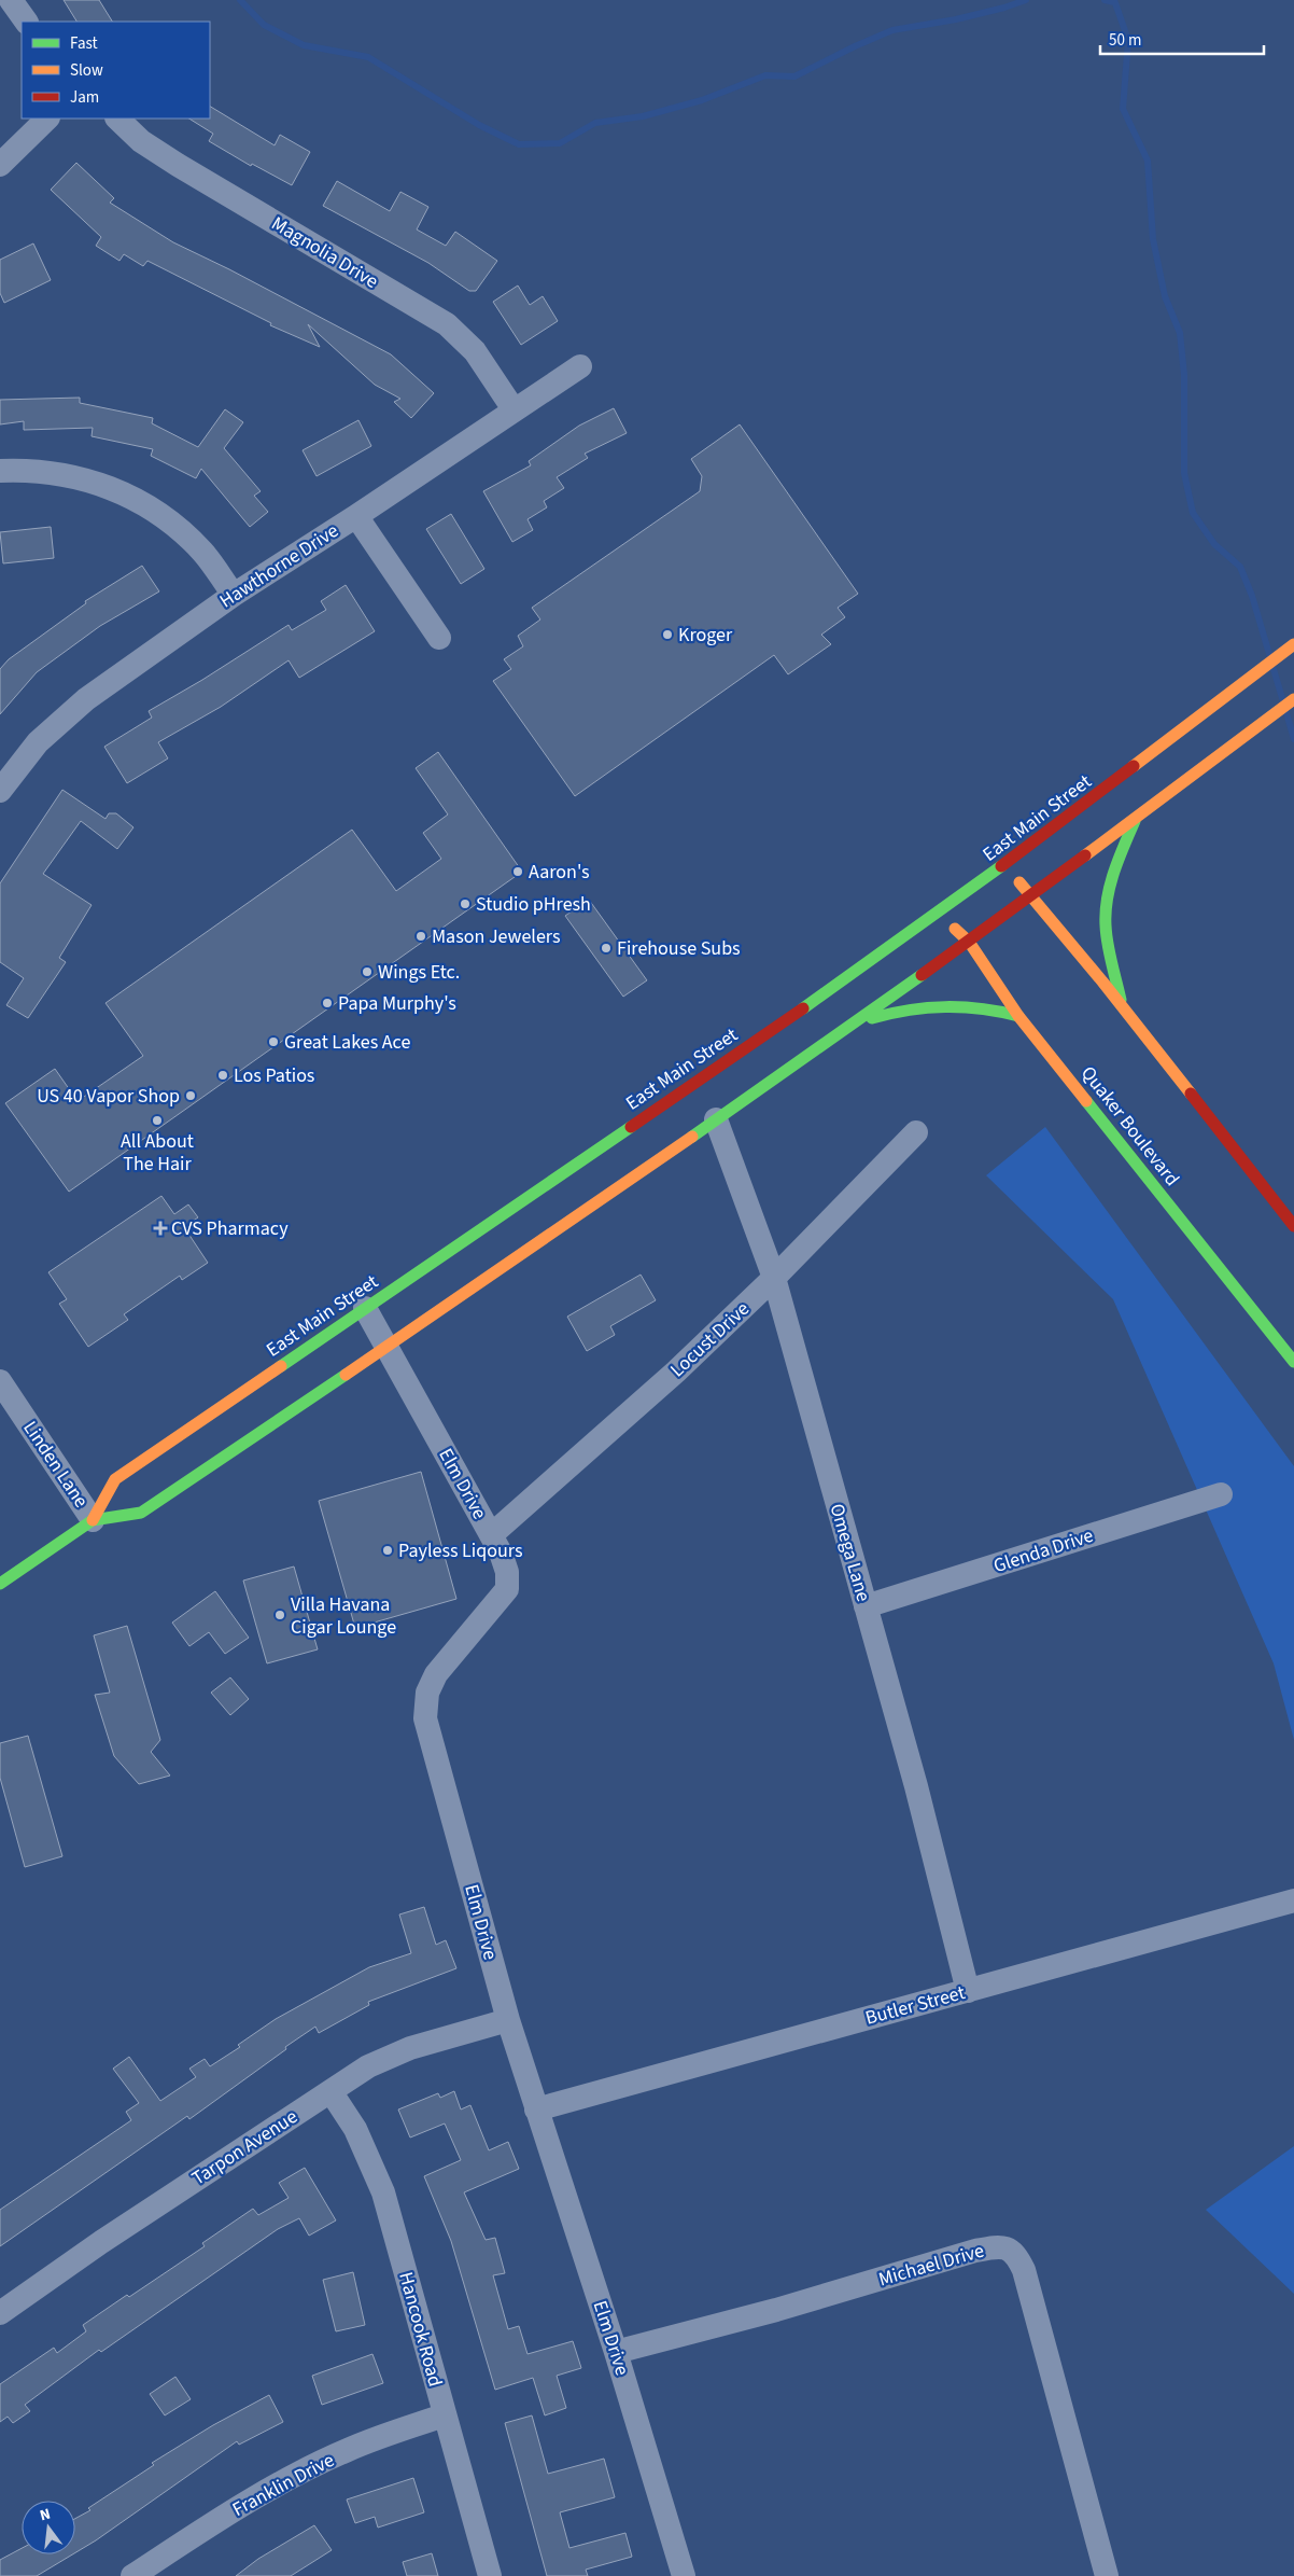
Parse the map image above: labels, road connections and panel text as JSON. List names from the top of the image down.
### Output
{
  "streets": {
    "main road": ["East Main Street", "Quaker Boulevard"],
    "street": [
      "Magnolia Drive",
      "Hawthorne Drive",
      "Locust Drive",
      "Linden Lane",
      "Elm Drive",
      "Glenda Drive",
      "Omega Lane",
      "Butler Street",
      "Tarpon Avenue",
      "Michael Drive",
      "Hancook Road",
      "Franklin Drive"
    ]
  },
  "crossings": [
    ["Magnolia Drive", "Hawthorne Drive"],
    ["East Main Street", "Quaker Boulevard"],
    ["East Main Street", "Linden Lane"],
    ["East Main Street", "Elm Drive"],
    ["East Main Street", "Omega Lane"],
    ["Locust Drive", "Elm Drive"],
    ["Locust Drive", "Omega Lane"],
    ["Elm Drive", "Butler Street"],
    ["Elm Drive", "Tarpon Avenue"],
    ["Elm Drive", "Michael Drive"],
    ["Glenda Drive", "Omega Lane"],
    ["Omega Lane", "Butler Street"],
    ["Tarpon Avenue", "Hancook Road"],
    ["Hancook Road", "Franklin Drive"]
  ],
  "places": {
    "other": [
      "Kroger",
      "Aaron's",
      "Studio pHresh",
      "Mason Jewelers",
      "Firehouse Subs",
      "Wings Etc.",
      "Papa Murphy's",
      "Great Lakes Ace",
      "Los Patios",
      "US 40 Vapor Shop",
      "All About The Hair",
      "Payless Liqours",
      "Villa Havana Cigar Lounge"
    ],
    "health": ["CVS Pharmacy"]
  },
  "legend": ["Fast", "Slow", "Jam"],
  "scale_bar": "50 m",
  "north": "top"
}
